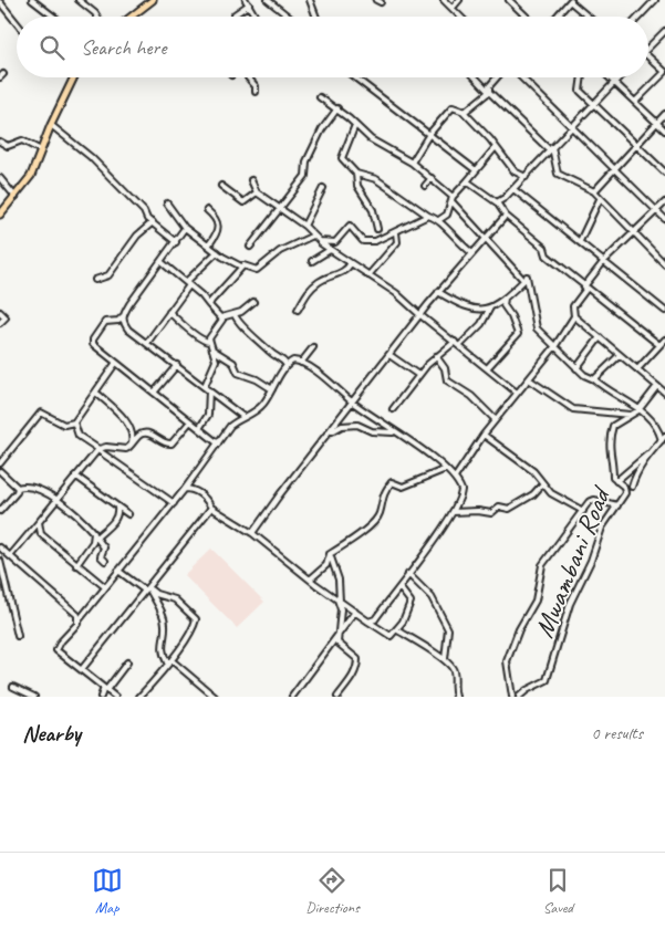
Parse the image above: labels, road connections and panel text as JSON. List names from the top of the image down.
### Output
{
  "streets": {
    "street": ["Mwambani Road"]
  },
  "page": {
    "search": "Search here",
    "heading": ["Nearby", "0 results"],
    "nav": ["Map", "Directions", "Saved"]
  }
}
